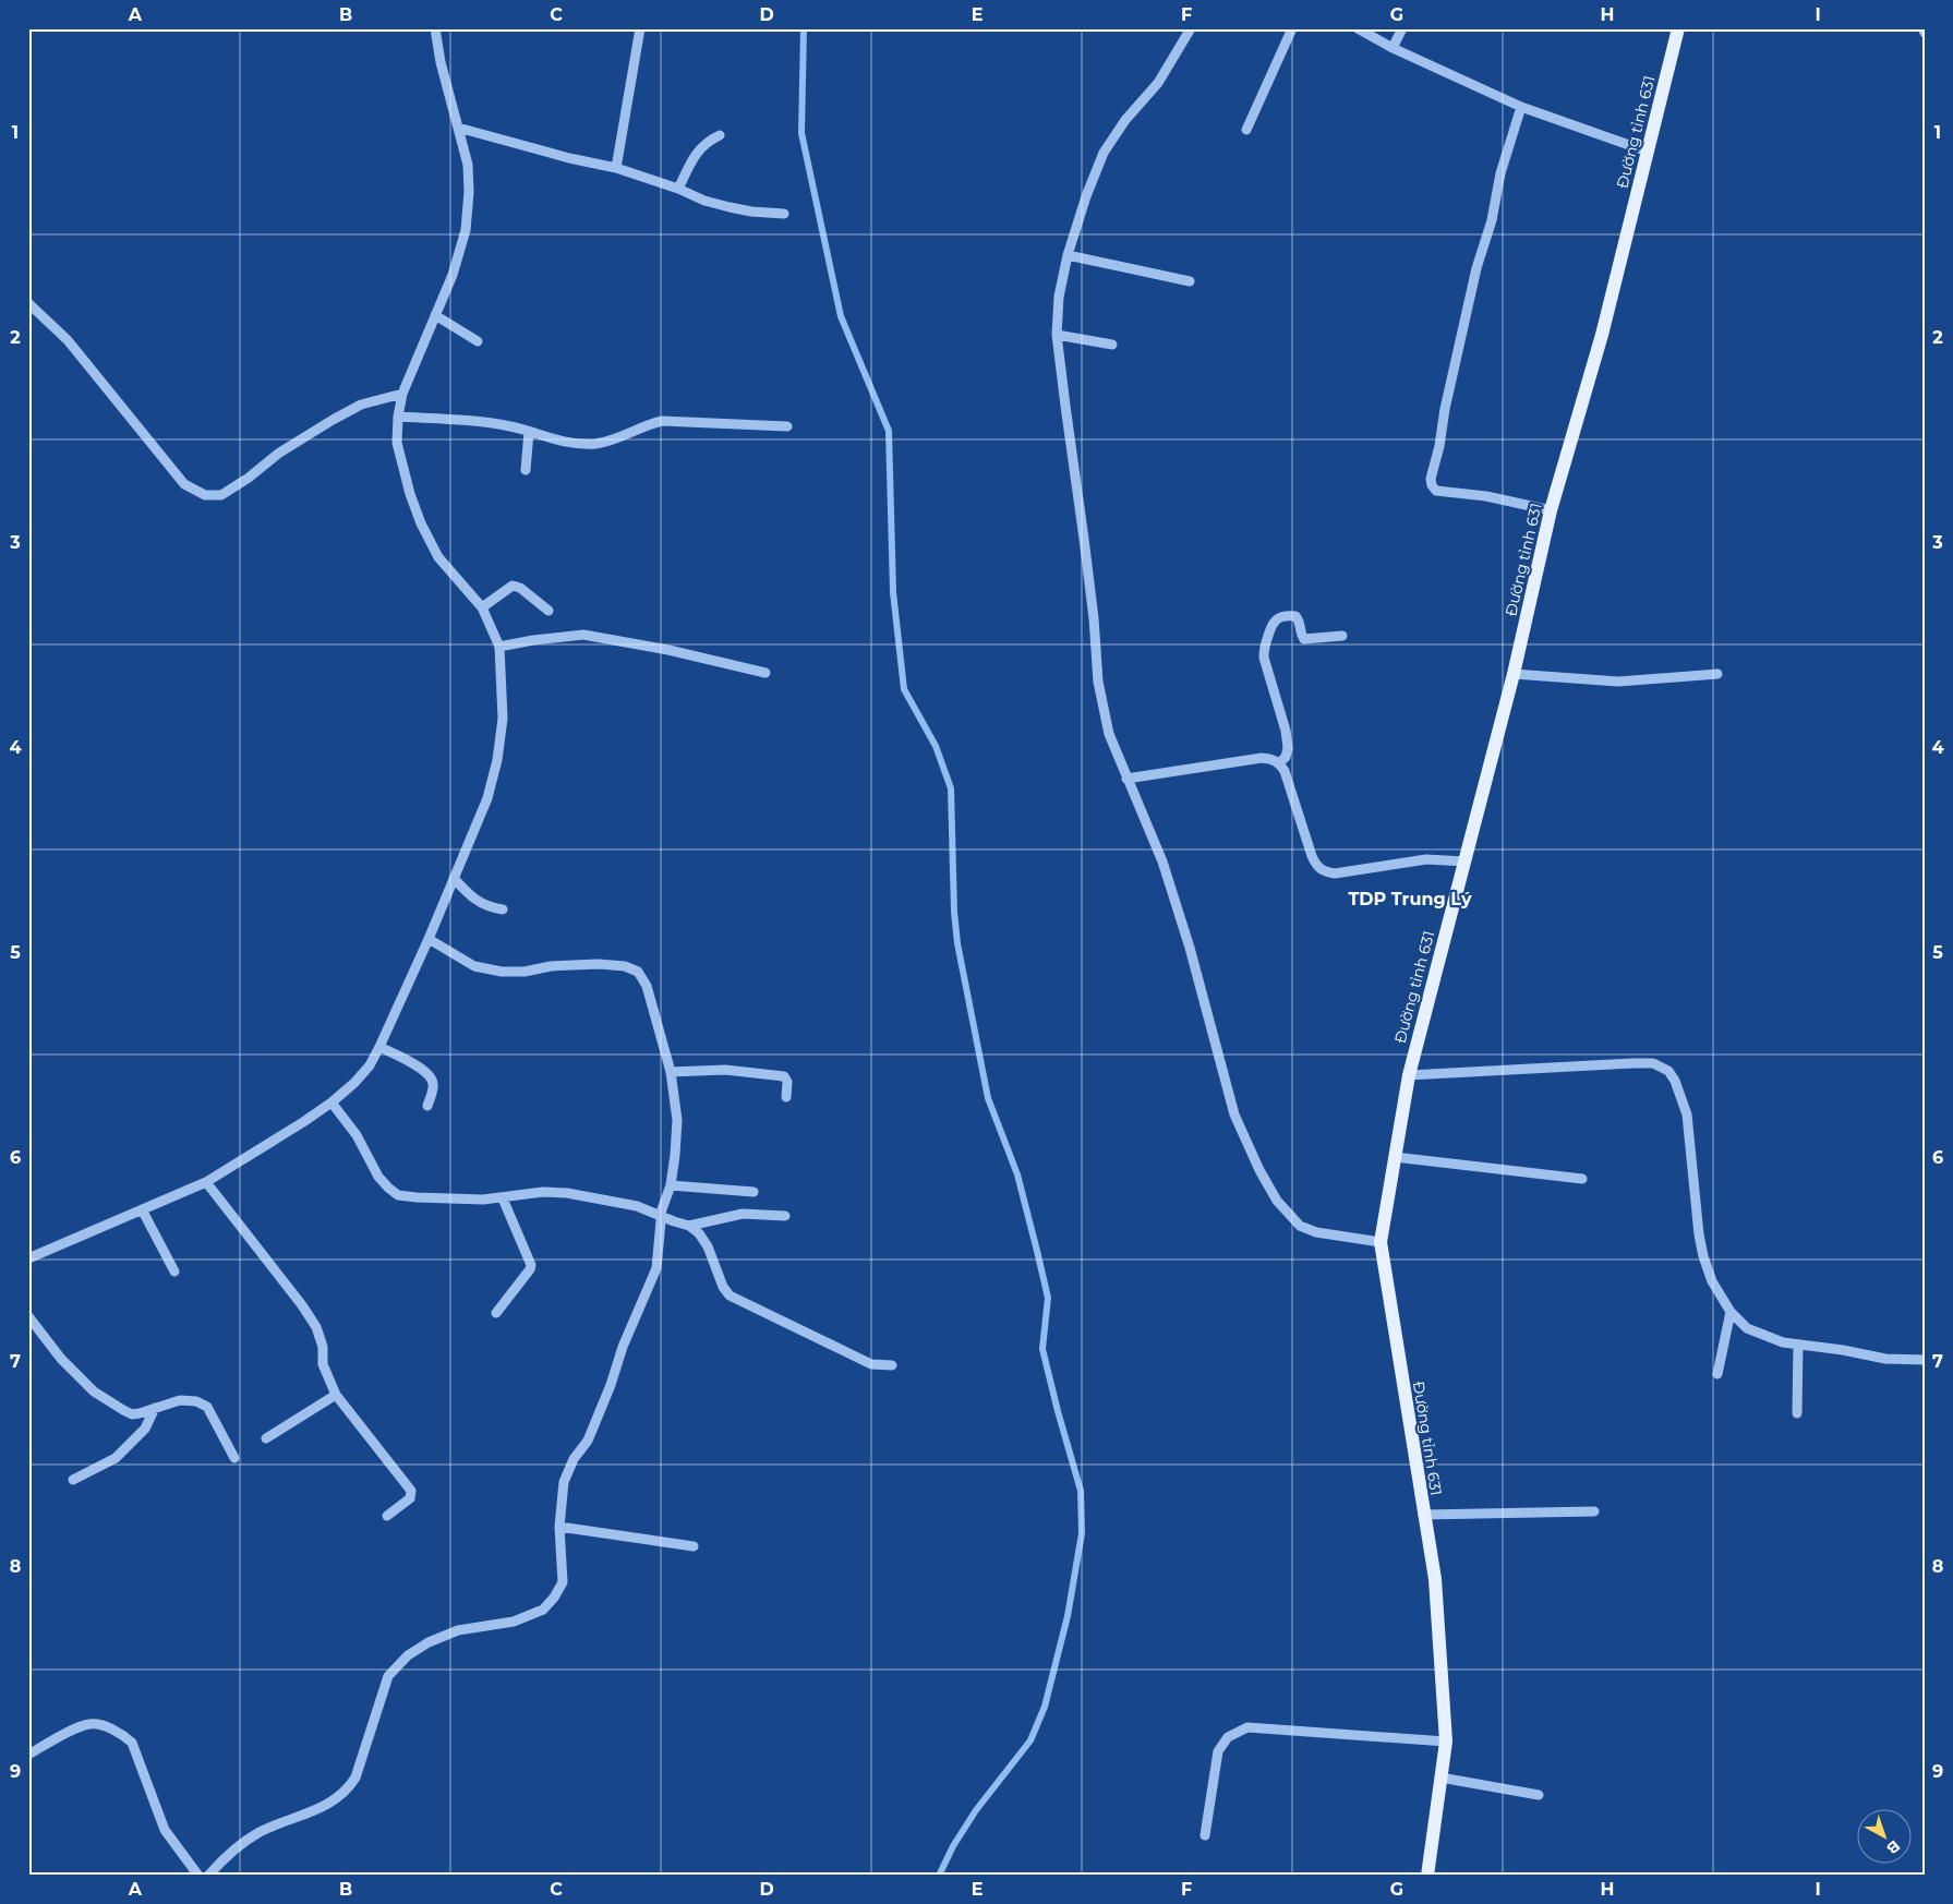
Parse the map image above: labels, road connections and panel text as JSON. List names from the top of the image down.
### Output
{
  "streets": {
    "main road": ["Đường tỉnh 631"]
  },
  "districts": ["TDP Trung Lý"],
  "north": "bottom right",
  "grid": {
    "columns": [
      "A",
      "B",
      "C",
      "D",
      "E",
      "F",
      "G",
      "H",
      "I"
    ],
    "rows": [
      "1",
      "2",
      "3",
      "4",
      "5",
      "6",
      "7",
      "8",
      "9"
    ]
  }
}
